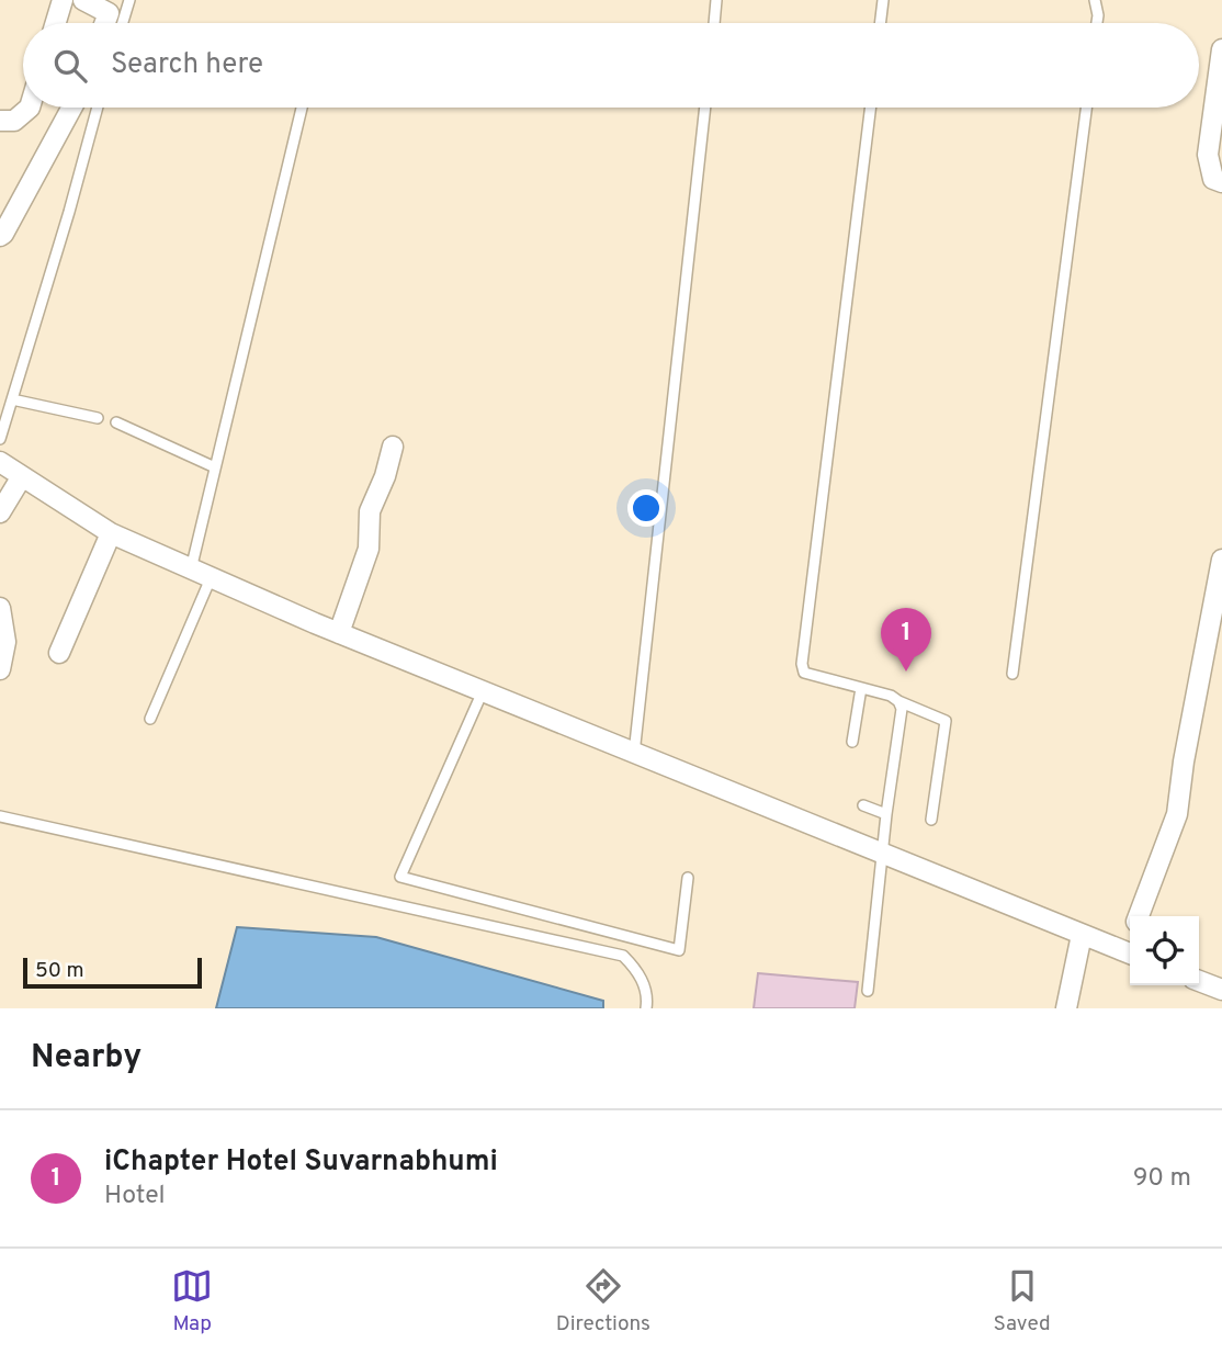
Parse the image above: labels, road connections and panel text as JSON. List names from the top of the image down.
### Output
{
  "scale_bar": "50 m",
  "page": {
    "search": "Search here",
    "pins": "1",
    "scale": "50 m",
    "heading": "Nearby",
    "list": [
      {
        "mark": "1",
        "name": "iChapter Hotel Suvarnabhumi",
        "note": "Hotel",
        "value": "90 m"
      }
    ],
    "nav": ["Map", "Directions", "Saved"]
  }
}
